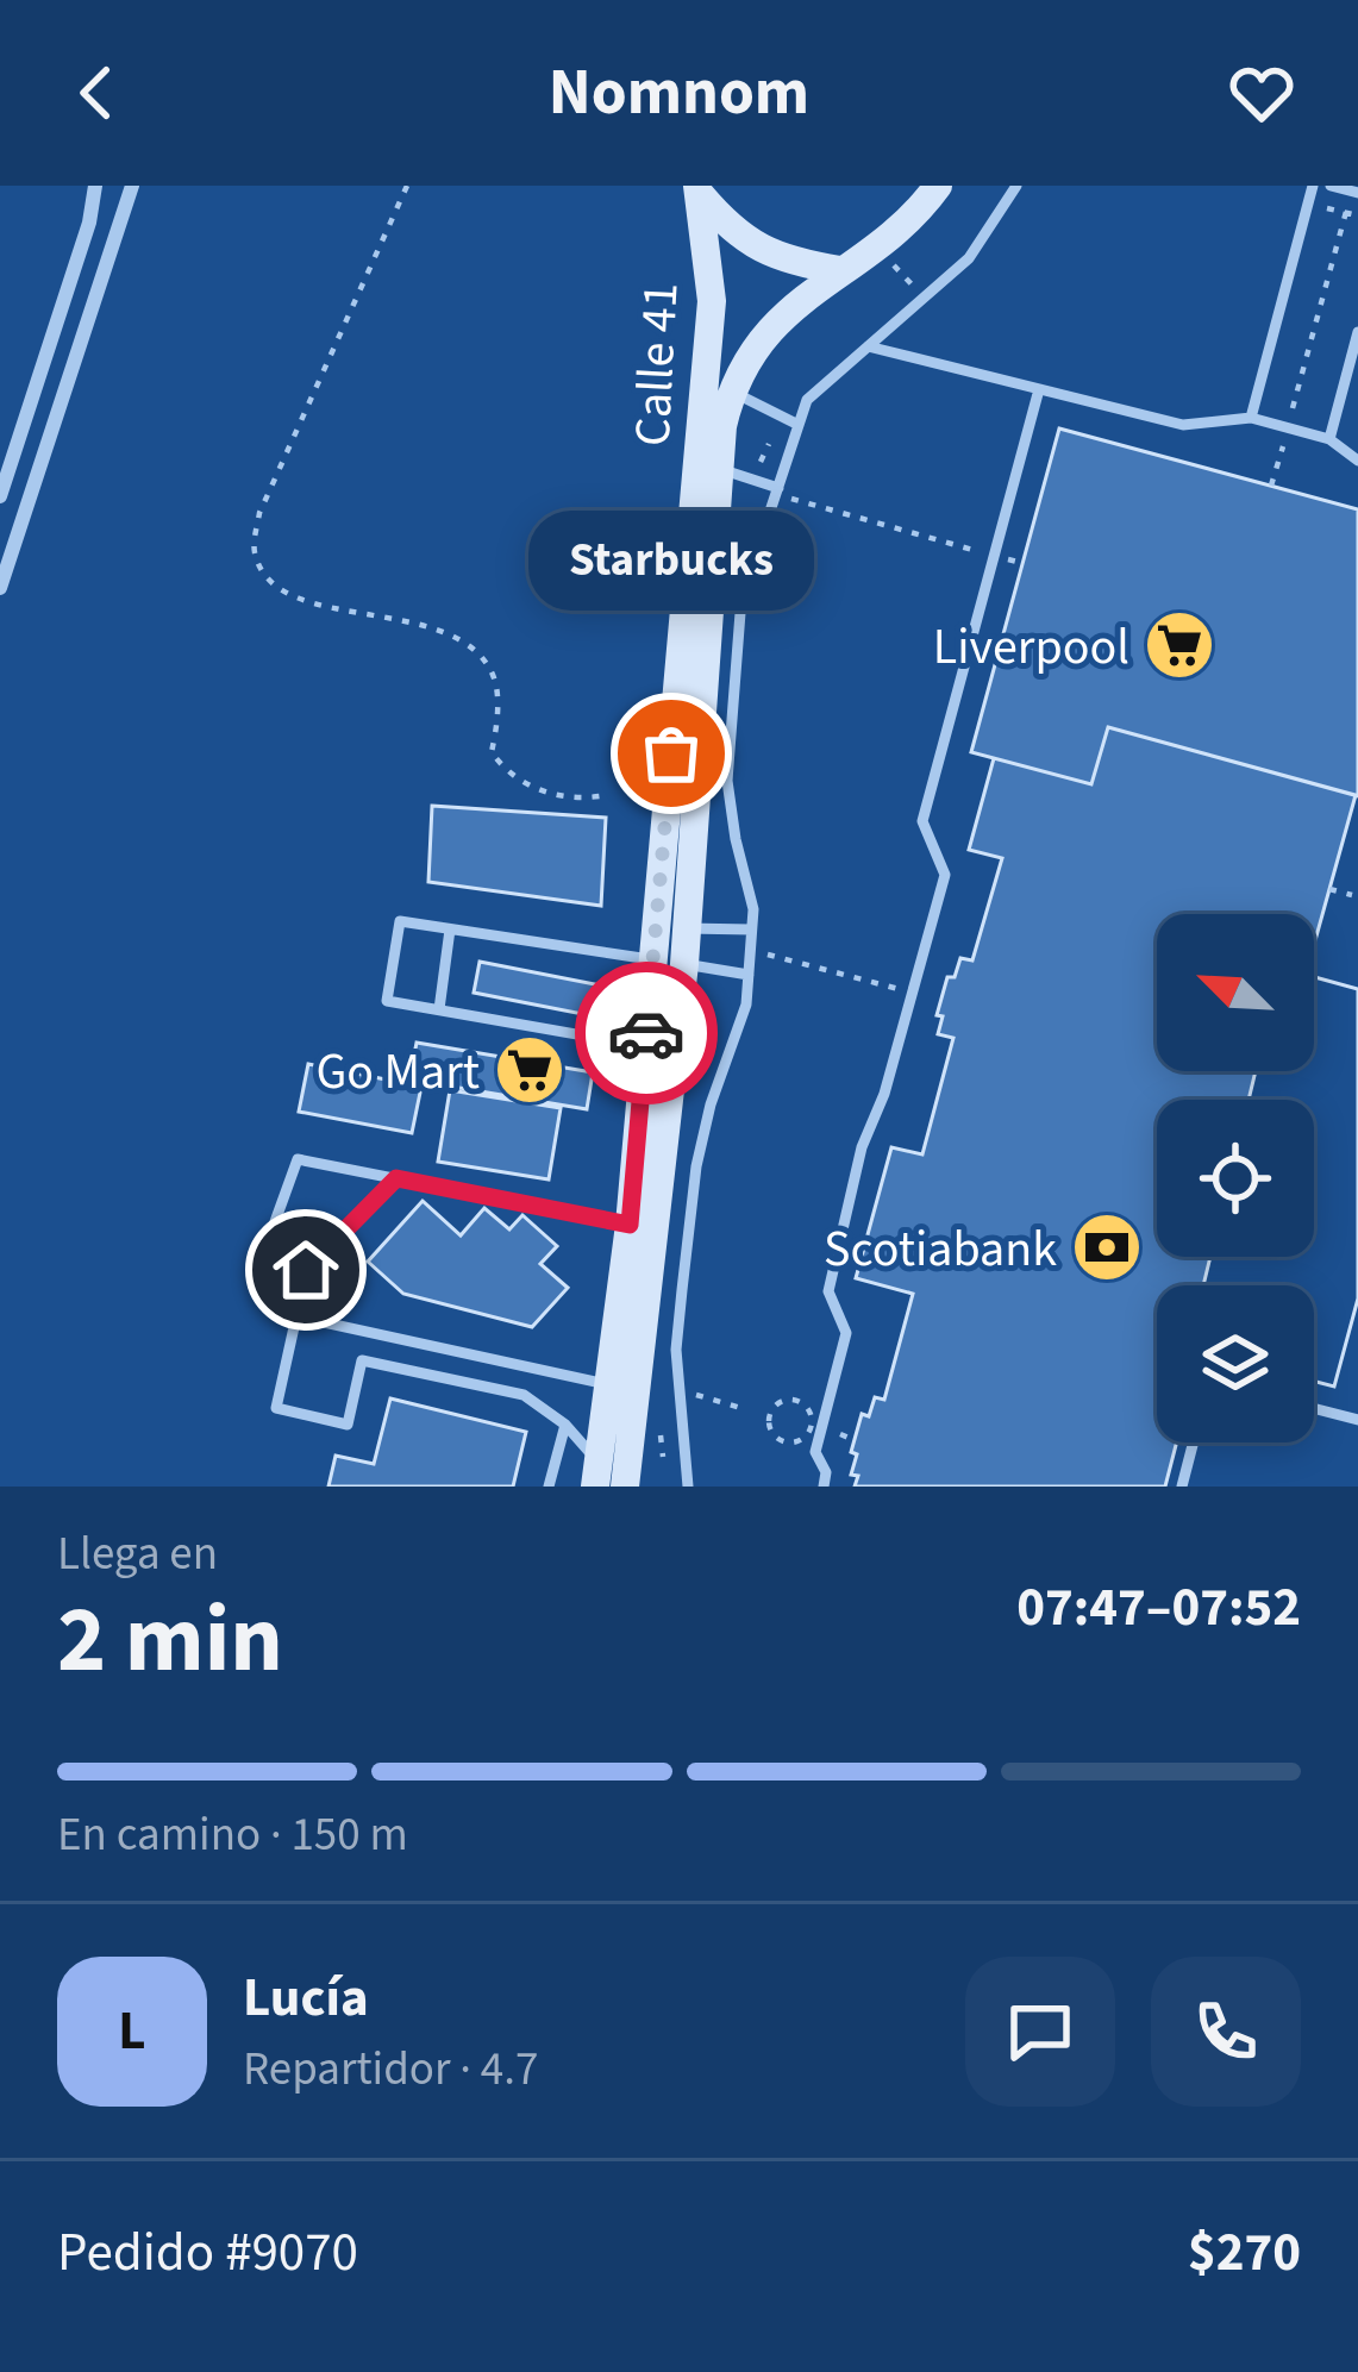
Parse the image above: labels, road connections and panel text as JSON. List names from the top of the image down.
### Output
{
  "streets": {
    "main road": ["Calle 41"]
  },
  "places": {
    "supermarket": ["Liverpool", "Go Mart"],
    "other": ["Starbucks"],
    "bank": ["Scotiabank"]
  },
  "north": "top left",
  "page": {
    "header": "Nomnom",
    "bubble": "Starbucks",
    "heading": ["2 min", "Llega en", "07:47–07:52"],
    "panel": [
      "Lucía",
      "Repartidor · 4.7",
      "Pedido #9070",
      "$270"
    ],
    "bar": "En camino · 150 m",
    "round": "L"
  }
}
